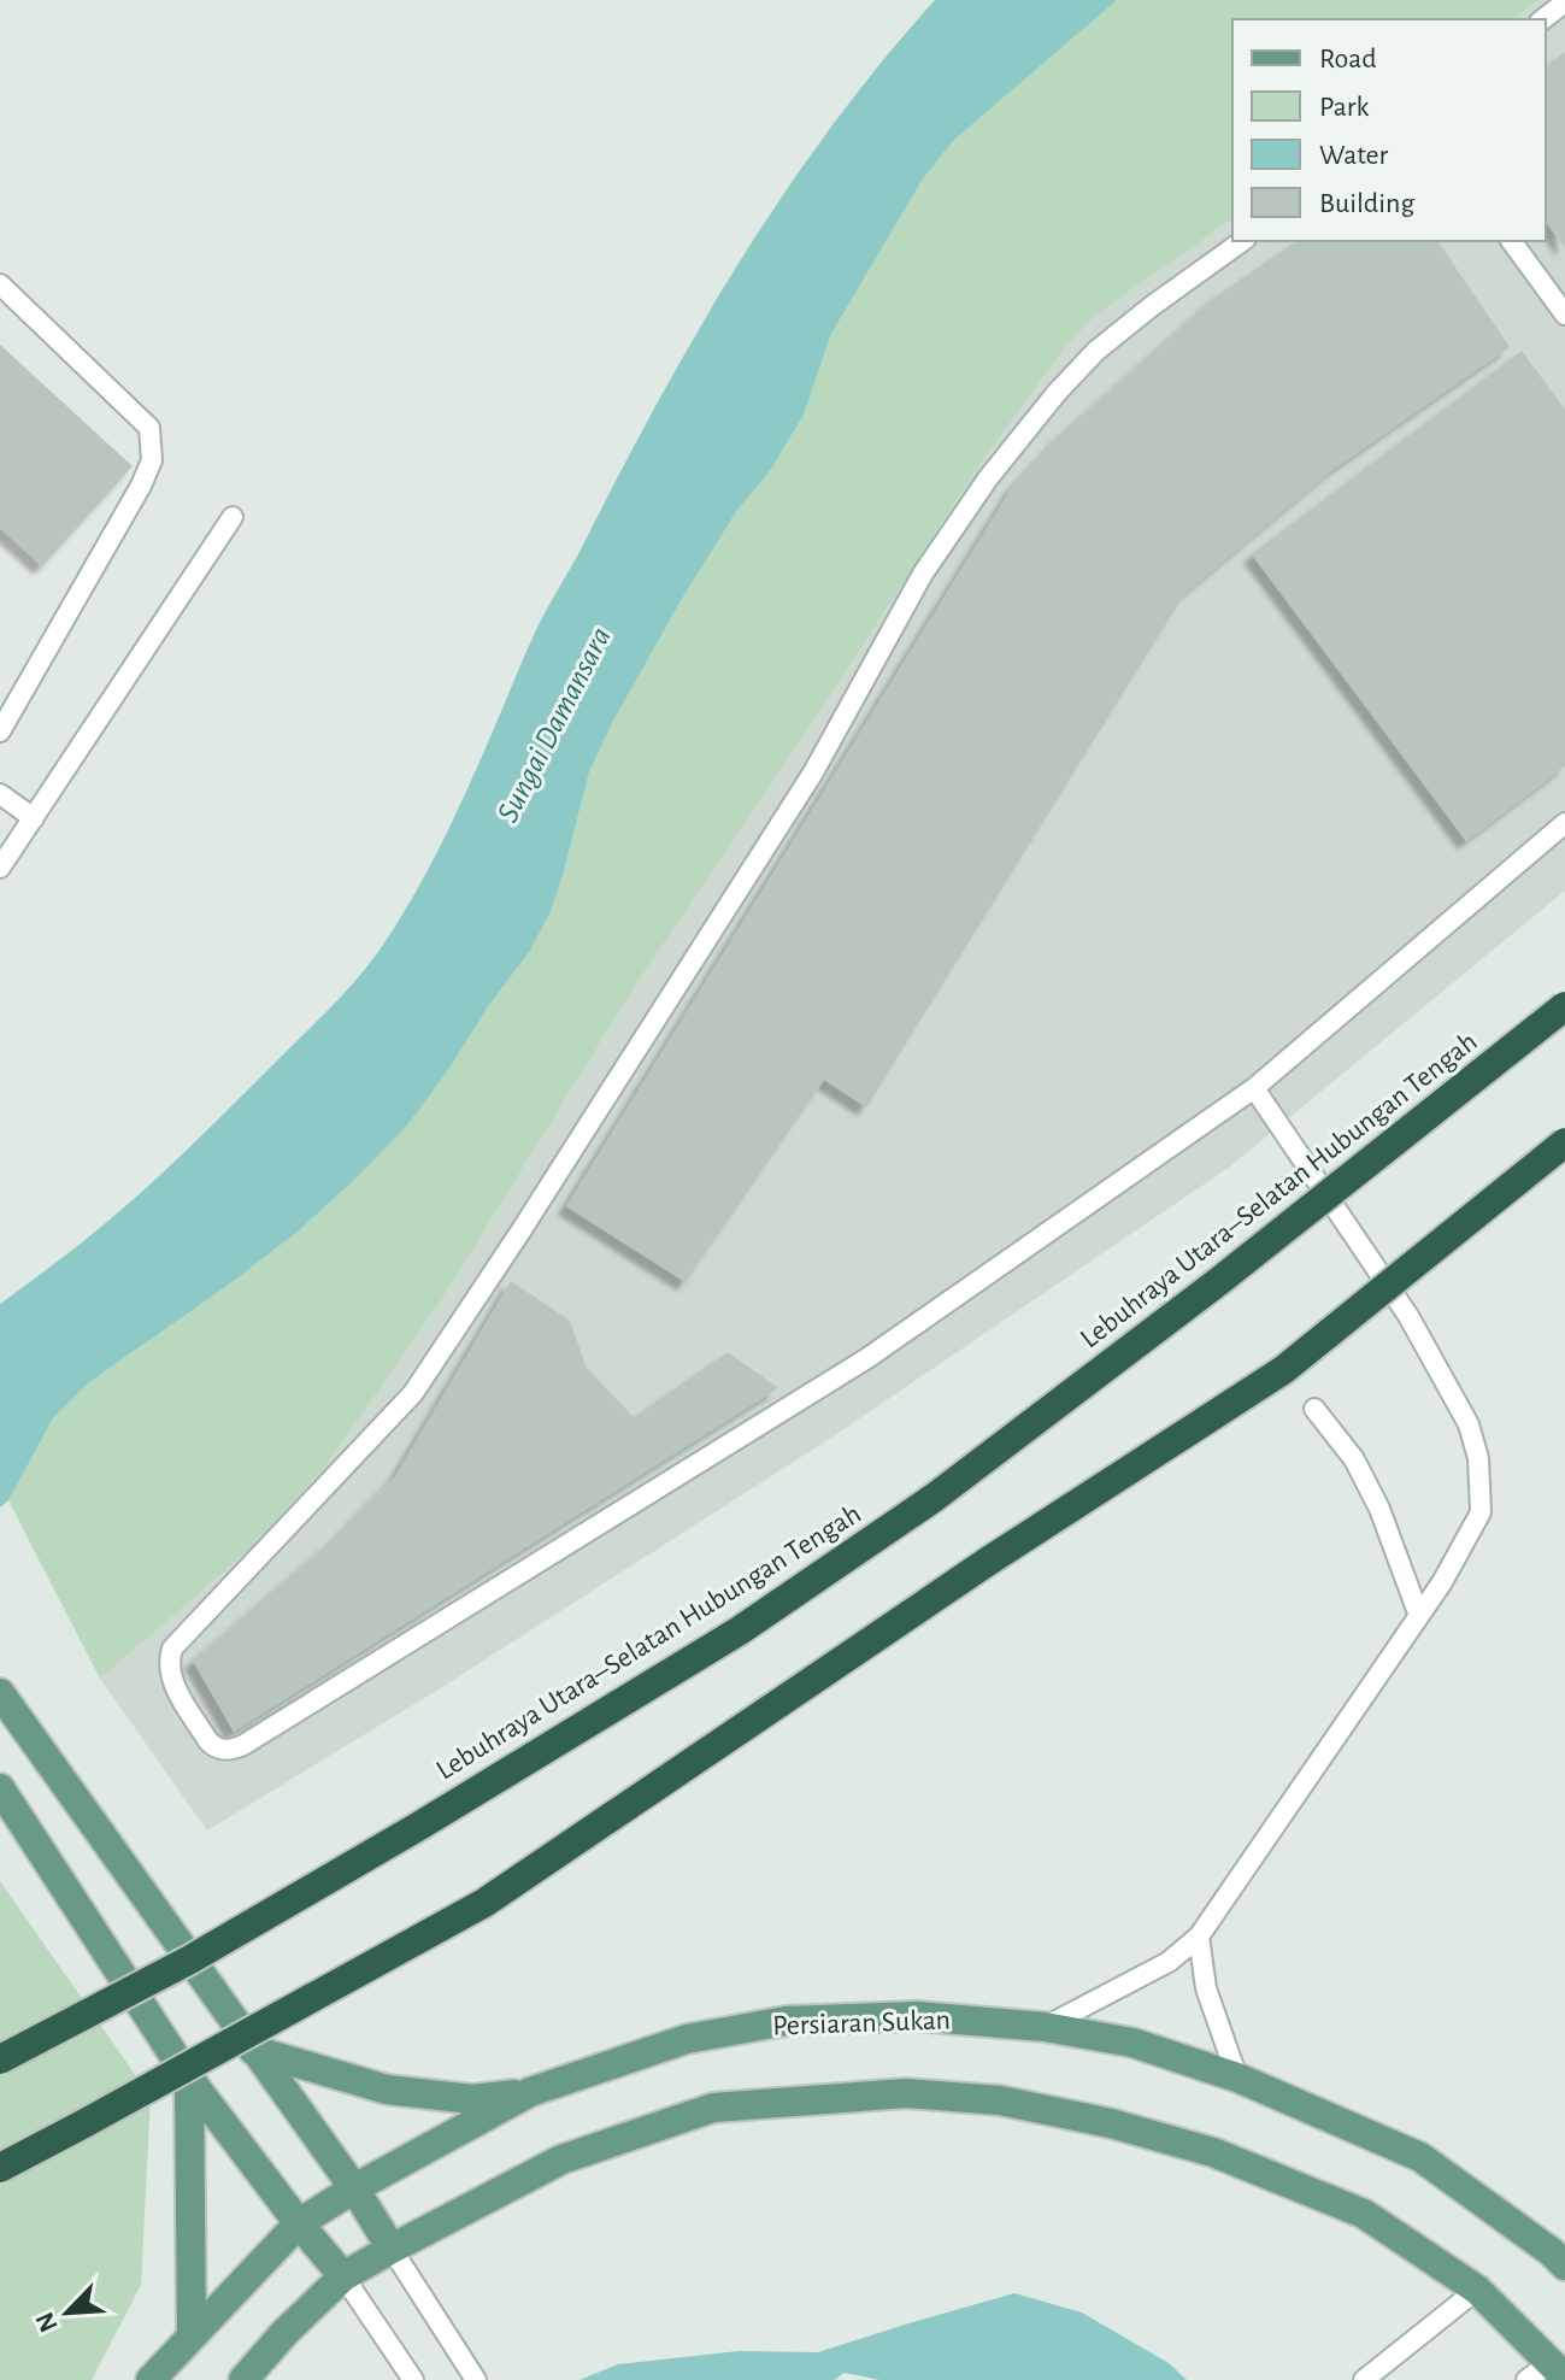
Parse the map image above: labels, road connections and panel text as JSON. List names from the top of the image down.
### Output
{
  "streets": {
    "highway": ["Lebuhraya Utara–Selatan Hubungan Tengah"],
    "main road": ["Persiaran Sukan"]
  },
  "water": ["Sungai Damansara"],
  "legend": [
    "Road",
    "Park",
    "Water",
    "Building"
  ],
  "north": "bottom left"
}
